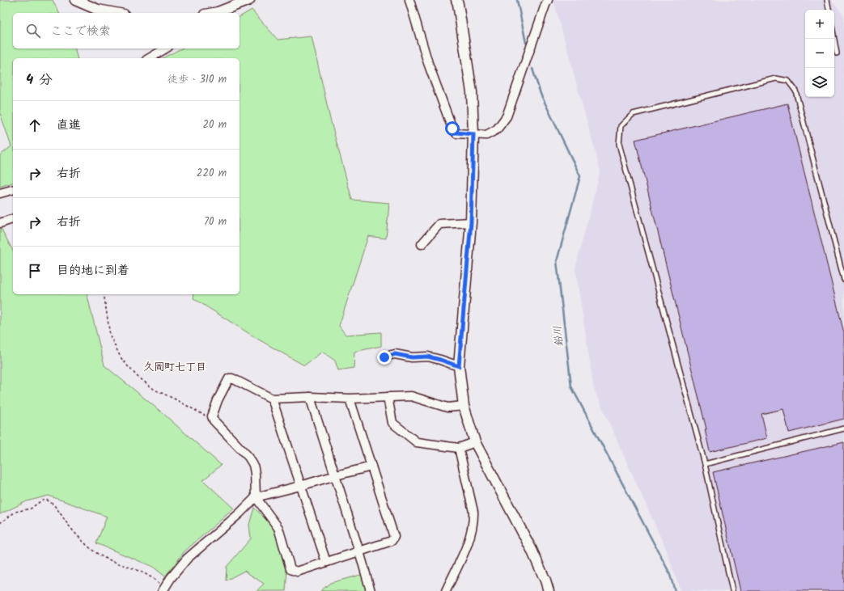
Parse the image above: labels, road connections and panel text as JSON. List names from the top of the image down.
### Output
{
  "districts": ["久岡町七丁目"],
  "water": ["鉛川"],
  "page": {
    "map_buttons": ["+", "−"],
    "search": "ここで検索",
    "heading": ["4 分", "徒歩 · 310 m"],
    "list": [
      ["直進", "20 m"],
      ["右折", "220 m"],
      ["右折", "70 m"],
      "目的地に到着"
    ]
  }
}
